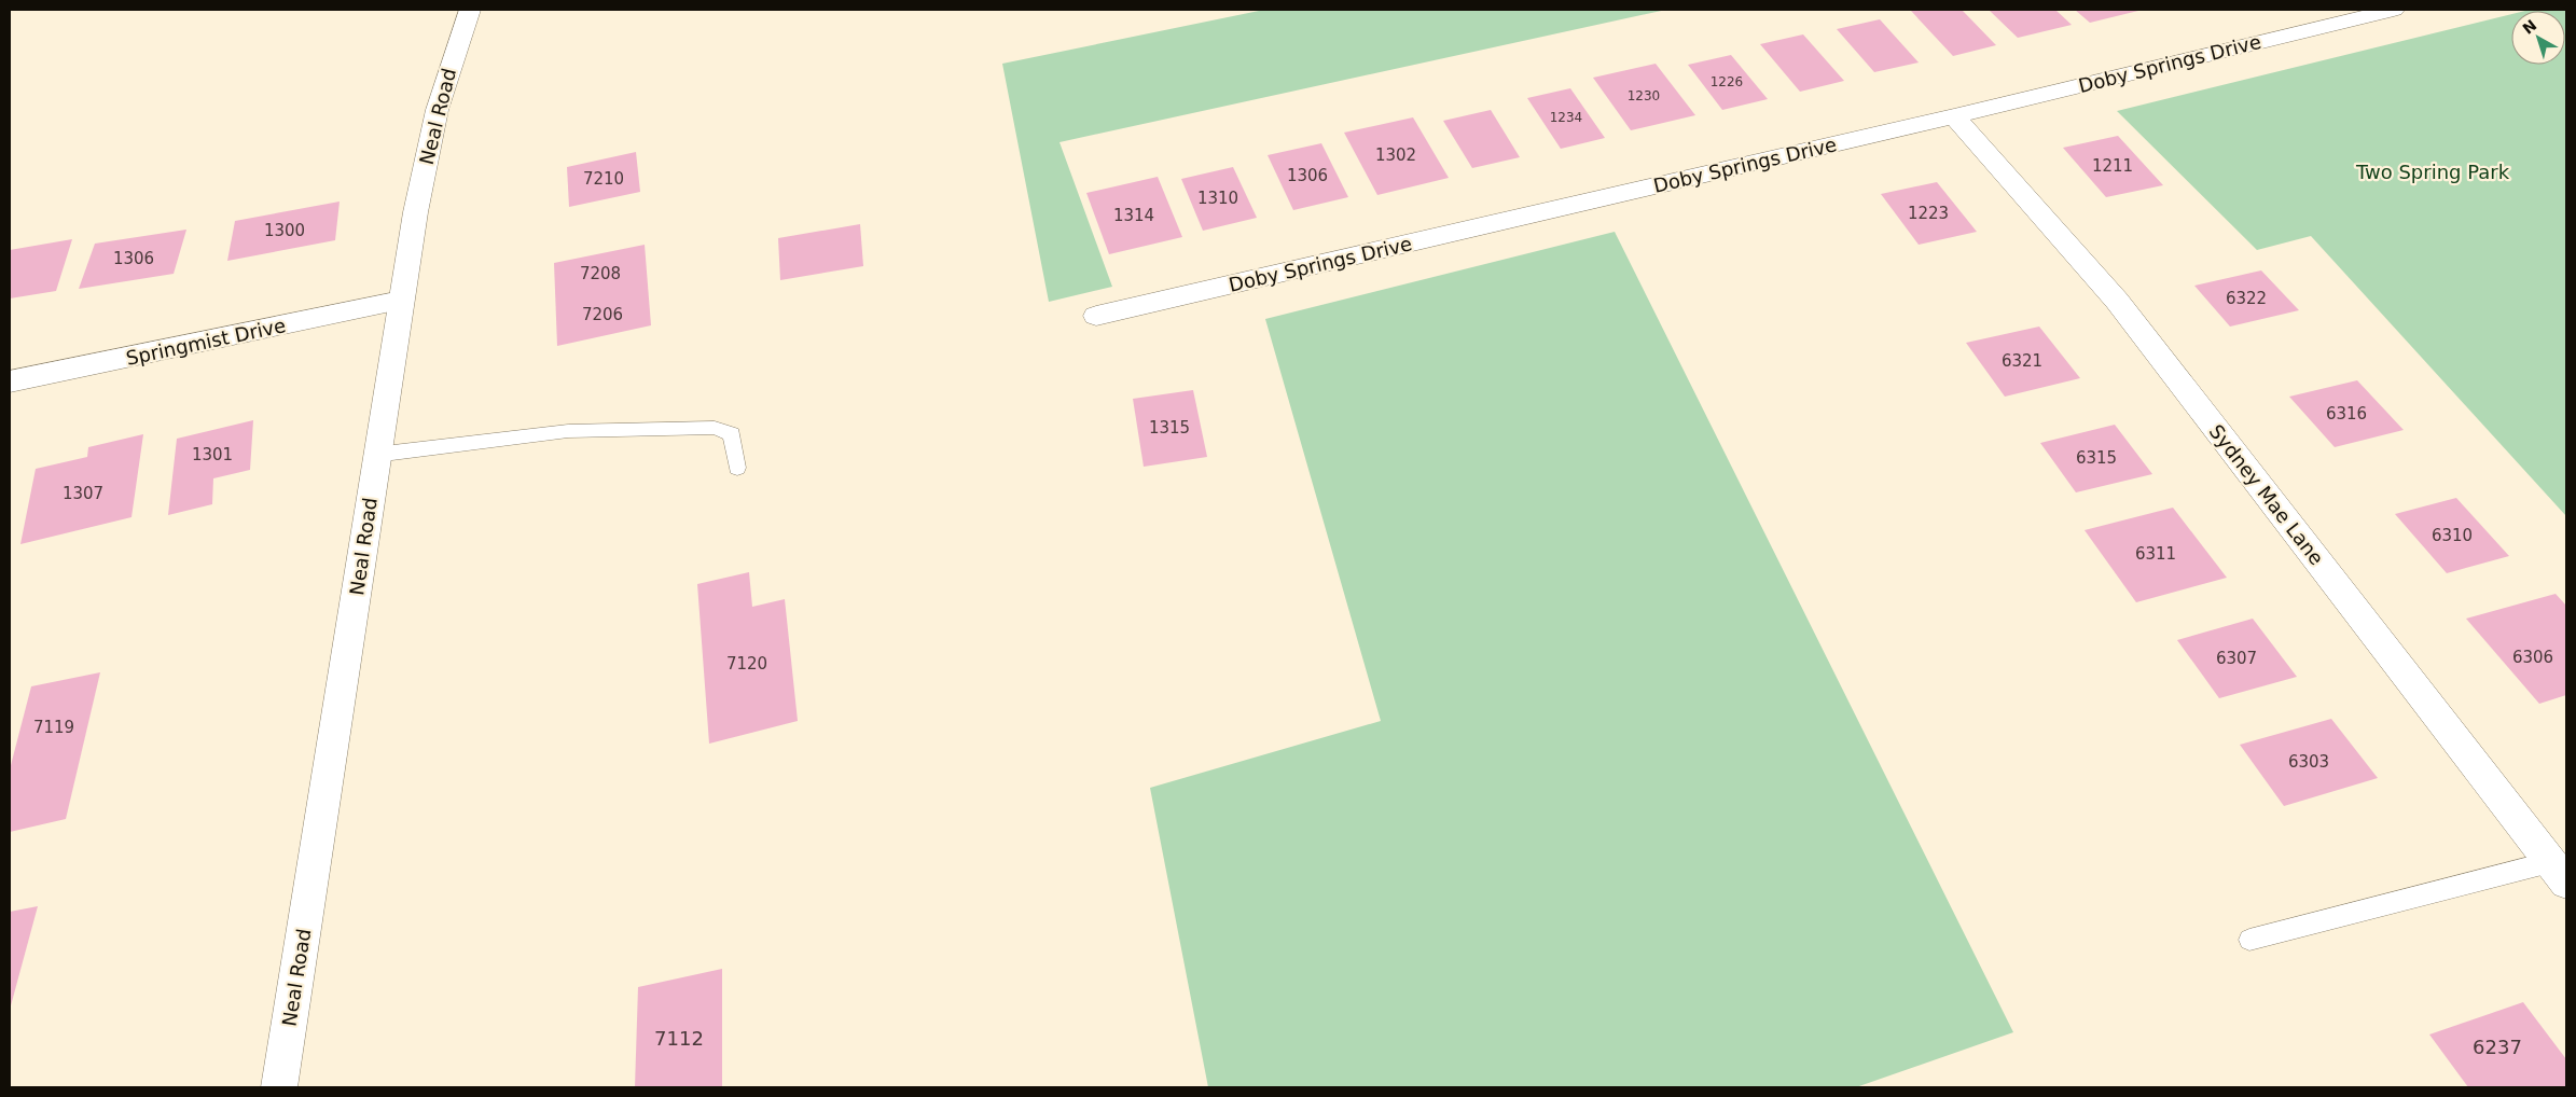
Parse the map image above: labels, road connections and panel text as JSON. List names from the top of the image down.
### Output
{
  "streets": {
    "street": [
      "Doby Springs Drive",
      "Neal Road",
      "Springmist Drive",
      "Sydney Mae Lane"
    ]
  },
  "crossings": [
    ["Doby Springs Drive", "Sydney Mae Lane"],
    ["Neal Road", "Springmist Drive"]
  ],
  "parks": ["Two Spring Park"],
  "house_numbers": [
    "1226",
    "1230",
    "1234",
    "1302",
    "1211",
    "1306",
    "7210",
    "1310",
    "1223",
    "1314",
    "1300",
    "1306",
    "7208",
    "6322",
    "7206",
    "6321",
    "6316",
    "1315",
    "1301",
    "6315",
    "1307",
    "6310",
    "6311",
    "6306",
    "6307",
    "7120",
    "7119",
    "6303",
    "7112",
    "6237"
  ],
  "north": "top left"
}
